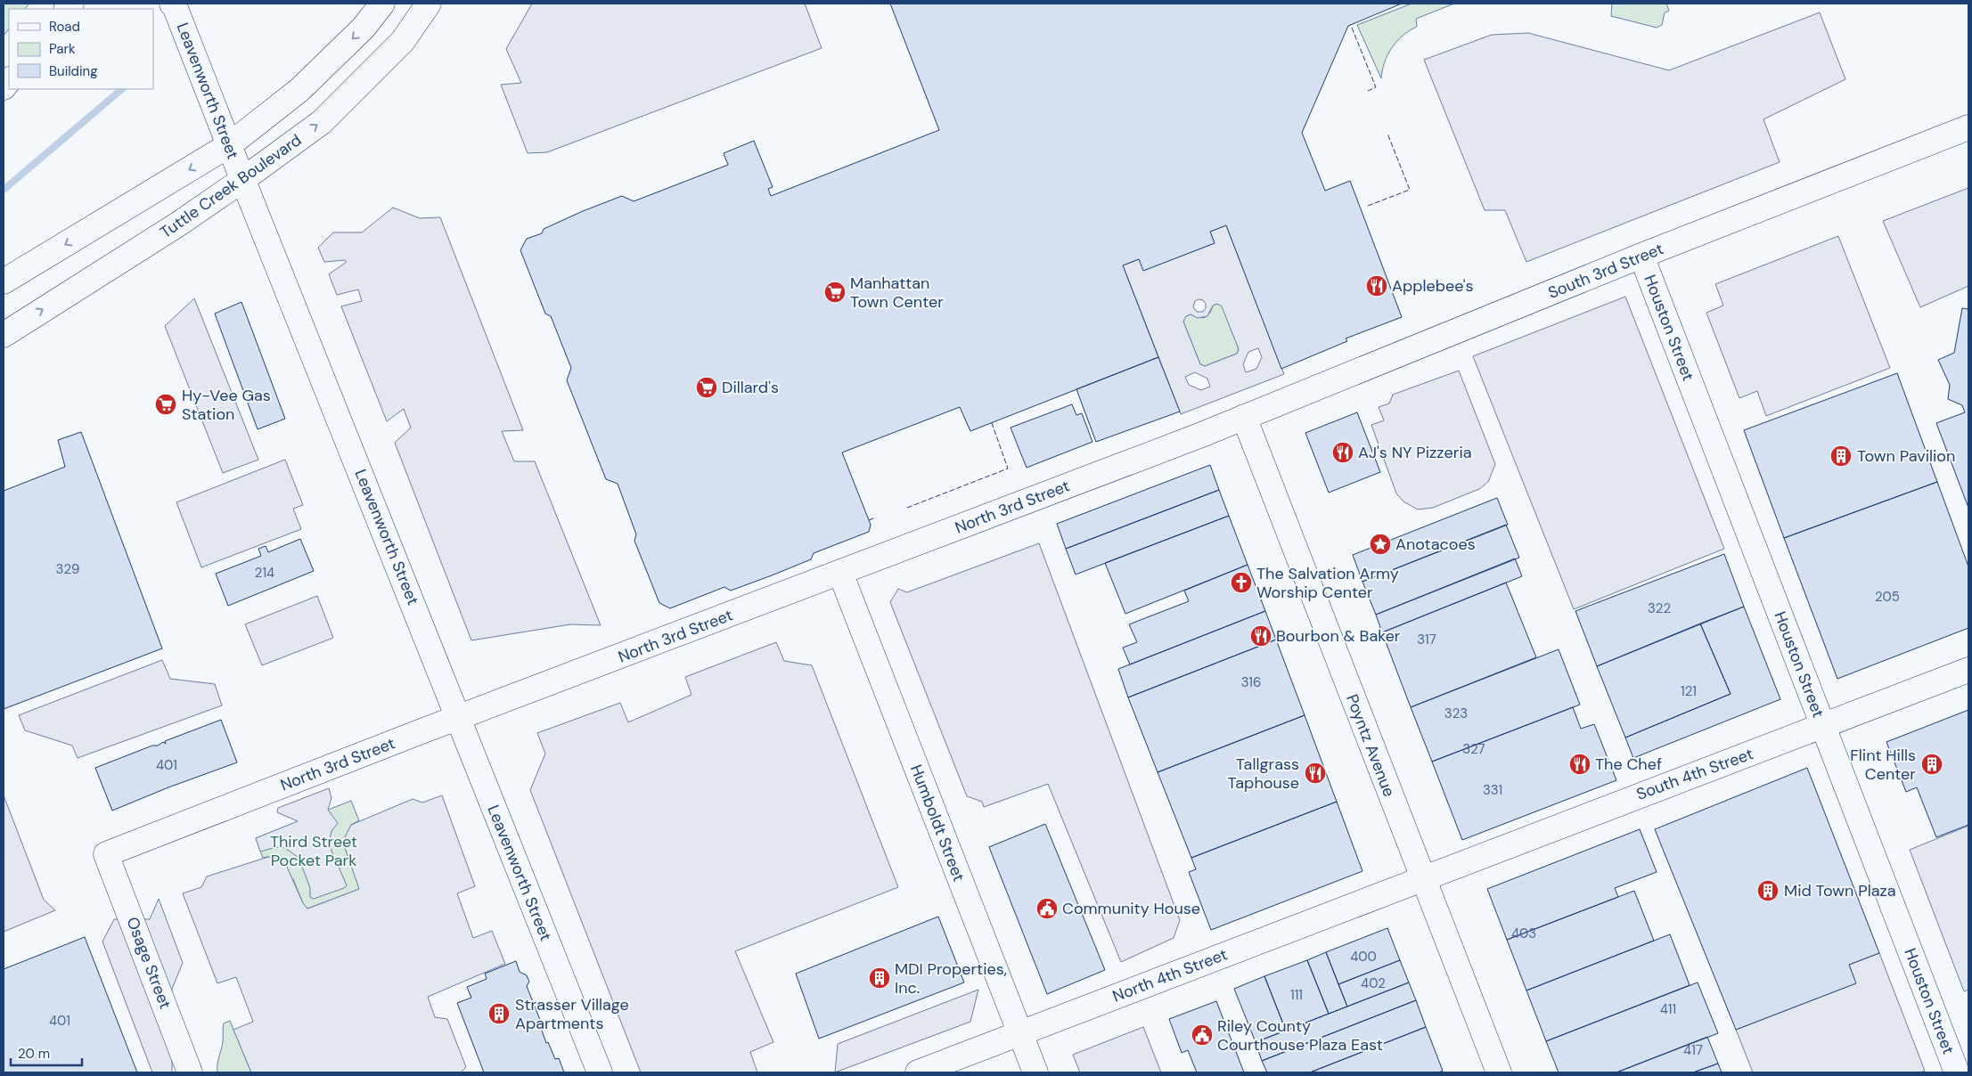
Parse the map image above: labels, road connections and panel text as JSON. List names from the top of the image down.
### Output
{
  "streets": {
    "main road": [
      "Leavenworth Street",
      "Tuttle Creek Boulevard",
      "South 3rd Street",
      "Houston Street",
      "North 3rd Street",
      "Poyntz Avenue",
      "South 4th Street",
      "Humboldt Street",
      "Osage Street",
      "North 4th Street"
    ]
  },
  "crossings": [
    ["Leavenworth Street", "Tuttle Creek Boulevard"],
    ["Leavenworth Street", "North 3rd Street"],
    ["South 3rd Street", "Houston Street"],
    ["South 3rd Street", "North 3rd Street"],
    ["South 3rd Street", "Poyntz Avenue"],
    ["Houston Street", "South 4th Street"],
    ["North 3rd Street", "Poyntz Avenue"],
    ["North 3rd Street", "Humboldt Street"],
    ["North 3rd Street", "Osage Street"],
    ["Poyntz Avenue", "South 4th Street"],
    ["Poyntz Avenue", "North 4th Street"],
    ["South 4th Street", "North 4th Street"],
    ["Humboldt Street", "North 4th Street"]
  ],
  "parks": ["Third Street Pocket Park"],
  "places": {
    "restaurant": [
      "Applebee's",
      "AJ's NY Pizzeria",
      "Bourbon & Baker",
      "The Chef",
      "Tallgrass Taphouse"
    ],
    "supermarket": ["Manhattan Town Center", "Dillard's", "Hy-Vee Gas Station"],
    "building": [
      "Town Pavilion",
      "Flint Hills Center",
      "Mid Town Plaza",
      "MDI Properties, Inc.",
      "Strasser Village Apartments"
    ],
    "place": ["Anotacoes"],
    "church": ["The Salvation Army Worship Center"],
    "public building": ["Community House", "Riley County Courthouse Plaza East"]
  },
  "house_numbers": [
    "329",
    "214",
    "205",
    "322",
    "317",
    "316",
    "121",
    "323",
    "327",
    "401",
    "331",
    "403",
    "400",
    "402",
    "111",
    "411",
    "401",
    "417"
  ],
  "legend": ["Road", "Park", "Building"],
  "scale_bar": "20 m"
}
